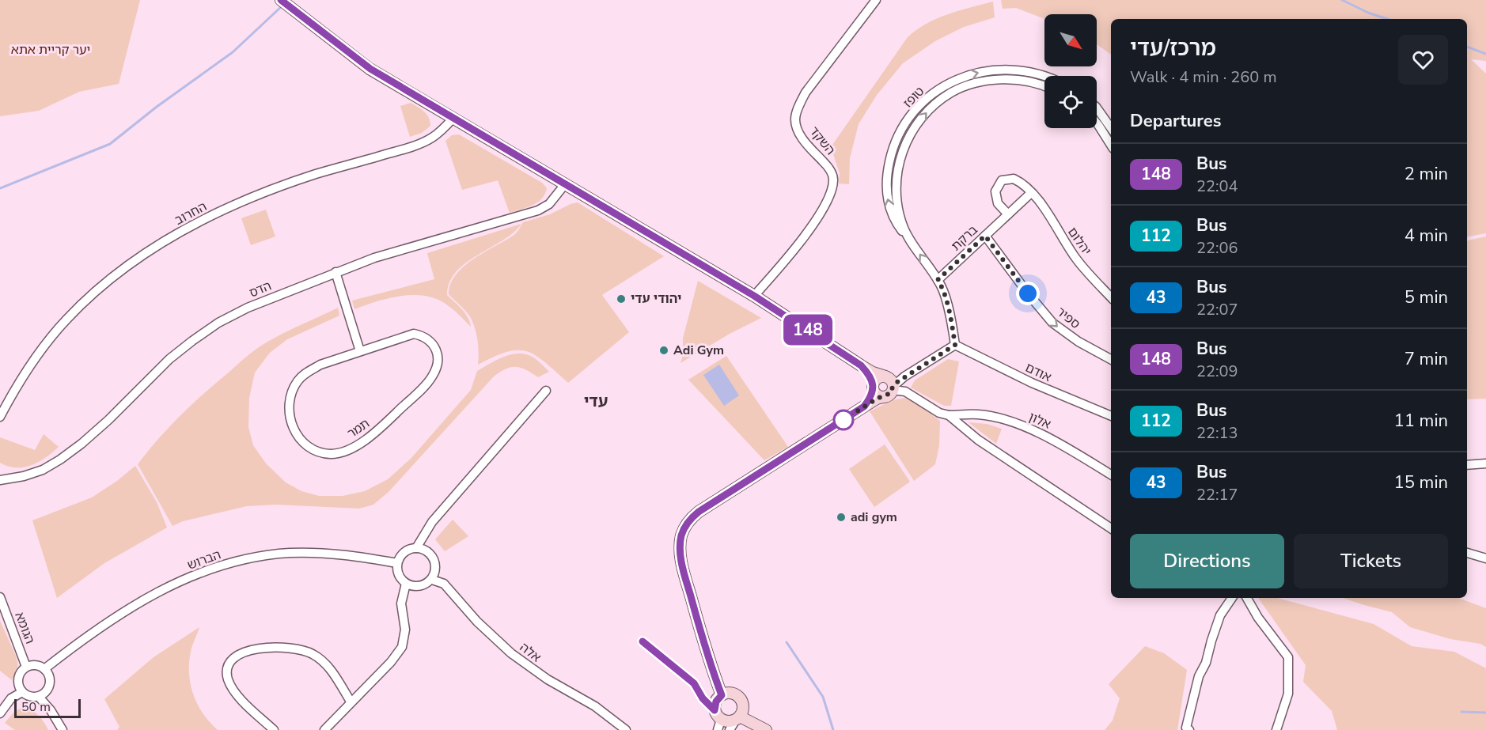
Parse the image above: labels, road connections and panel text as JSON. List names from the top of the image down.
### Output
{
  "streets": {
    "street": [
      "טופז",
      "השקד",
      "החרוב",
      "ברקת",
      "יהלום",
      "הדס",
      "ספיר",
      "אודם",
      "אלון",
      "תמר",
      "הברוש",
      "הגומא",
      "אלה"
    ]
  },
  "crossings": [
    ["טופז", "ברקת"],
    ["טופז", "אודם"],
    ["ברקת", "יהלום"],
    ["ברקת", "ספיר"],
    ["הברוש", "הגומא"],
    ["הברוש", "אלה"]
  ],
  "one_way": ["ספיר"],
  "districts": ["עדי"],
  "parks": ["יער קריית אתא"],
  "places": ["יהודי עדי", "Adi Gym", "adi gym"],
  "lines": ["bus line 148"],
  "scale_bar": "50 m",
  "north": "bottom right",
  "page": {
    "on_map": "148",
    "heading": [
      ["מרכז/עדי", "Walk · 4 min · 260 m"],
      "Departures"
    ],
    "list": [
      {
        "mark": "148",
        "name": "Bus",
        "note": "22:04",
        "value": "2 min"
      },
      {
        "mark": "112",
        "name": "Bus",
        "note": "22:06",
        "value": "4 min"
      },
      {
        "mark": "43",
        "name": "Bus",
        "note": "22:07",
        "value": "5 min"
      },
      {
        "mark": "148",
        "name": "Bus",
        "note": "22:09",
        "value": "7 min"
      },
      {
        "mark": "112",
        "name": "Bus",
        "note": "22:13",
        "value": "11 min"
      },
      {
        "mark": "43",
        "name": "Bus",
        "note": "22:17",
        "value": "15 min"
      }
    ],
    "buttons": ["Directions", "Tickets"],
    "scale": "50 m"
  }
}
